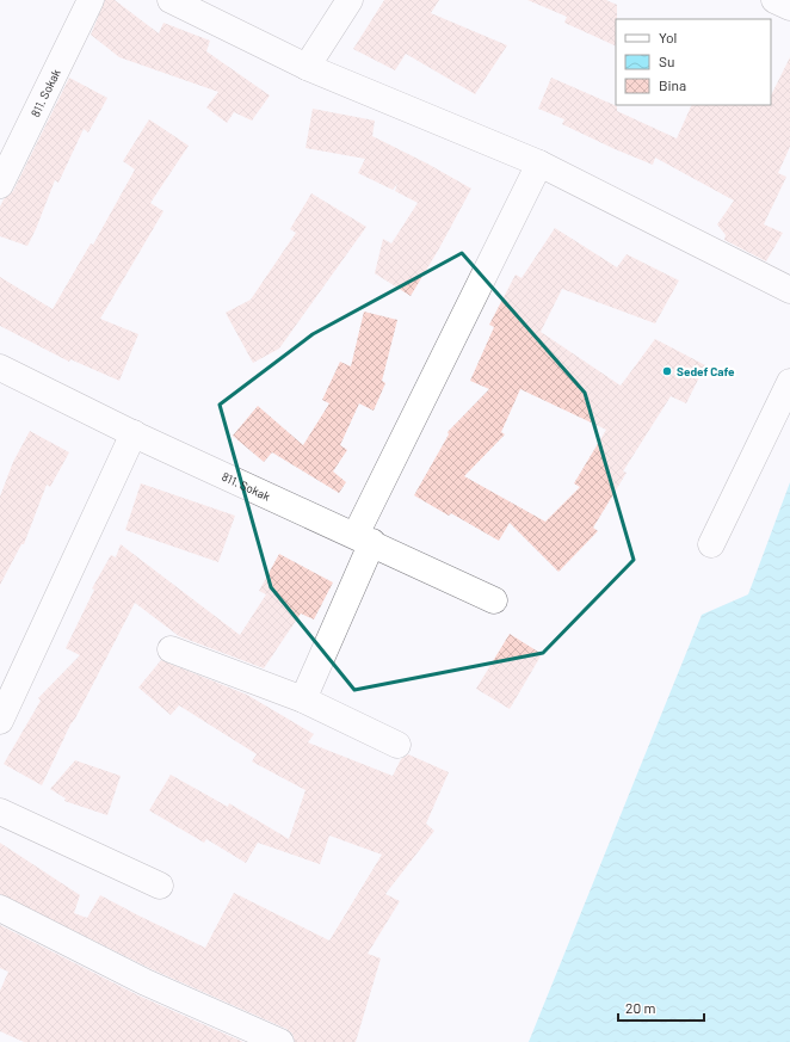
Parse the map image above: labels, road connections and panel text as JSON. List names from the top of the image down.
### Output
{
  "streets": {
    "street": ["811. Sokak"]
  },
  "places": ["Sedef Cafe"],
  "legend": ["Yol", "Su", "Bina"],
  "scale_bar": "20 m"
}
